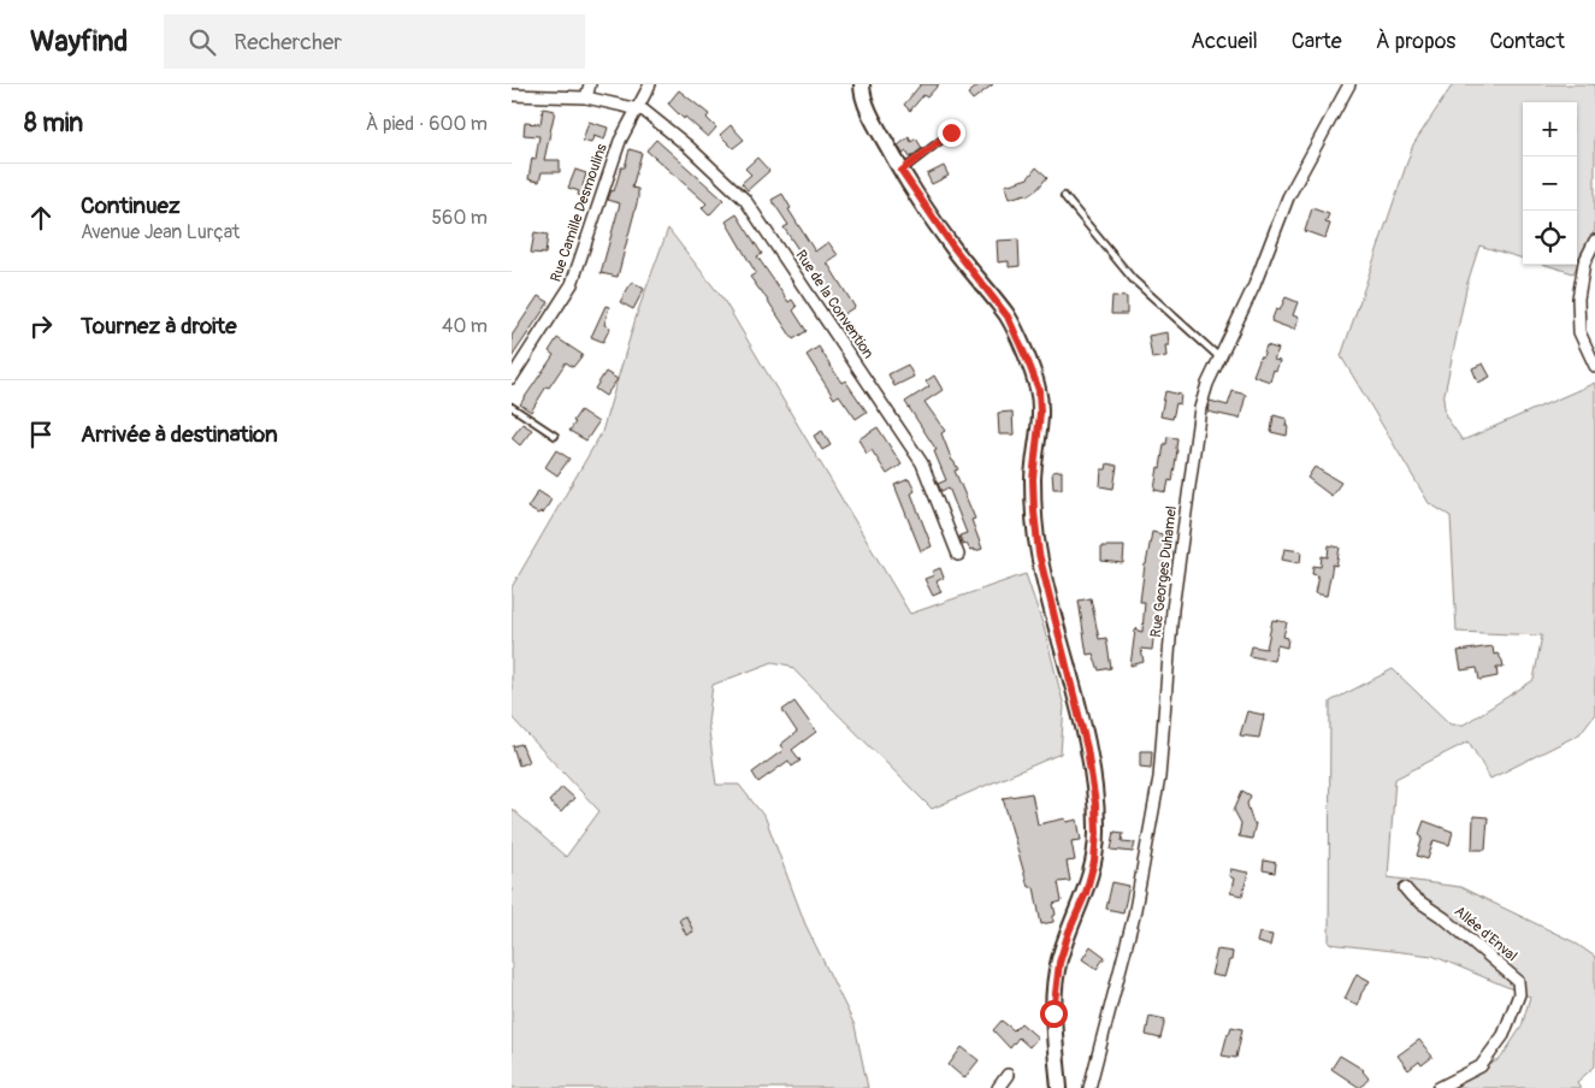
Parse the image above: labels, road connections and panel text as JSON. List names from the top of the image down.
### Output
{
  "streets": {
    "street": [
      "Rue Camille Desmoulins",
      "Rue de la Convention",
      "Rue Georges Duhamel",
      "Allée d'Enval"
    ]
  },
  "crossings": [
    ["Rue Camille Desmoulins", "Rue de la Convention"]
  ],
  "page": {
    "header": "Wayfind",
    "search": "Rechercher",
    "nav": [
      "Accueil",
      "Carte",
      "À propos",
      "Contact"
    ],
    "heading": ["8 min", "À pied · 600 m"],
    "map_buttons": ["+", "−"],
    "list": [
      ["Continuez", "Avenue Jean Lurçat", "560 m"],
      ["Tournez à droite", "40 m"],
      "Arrivée à destination"
    ]
  }
}
